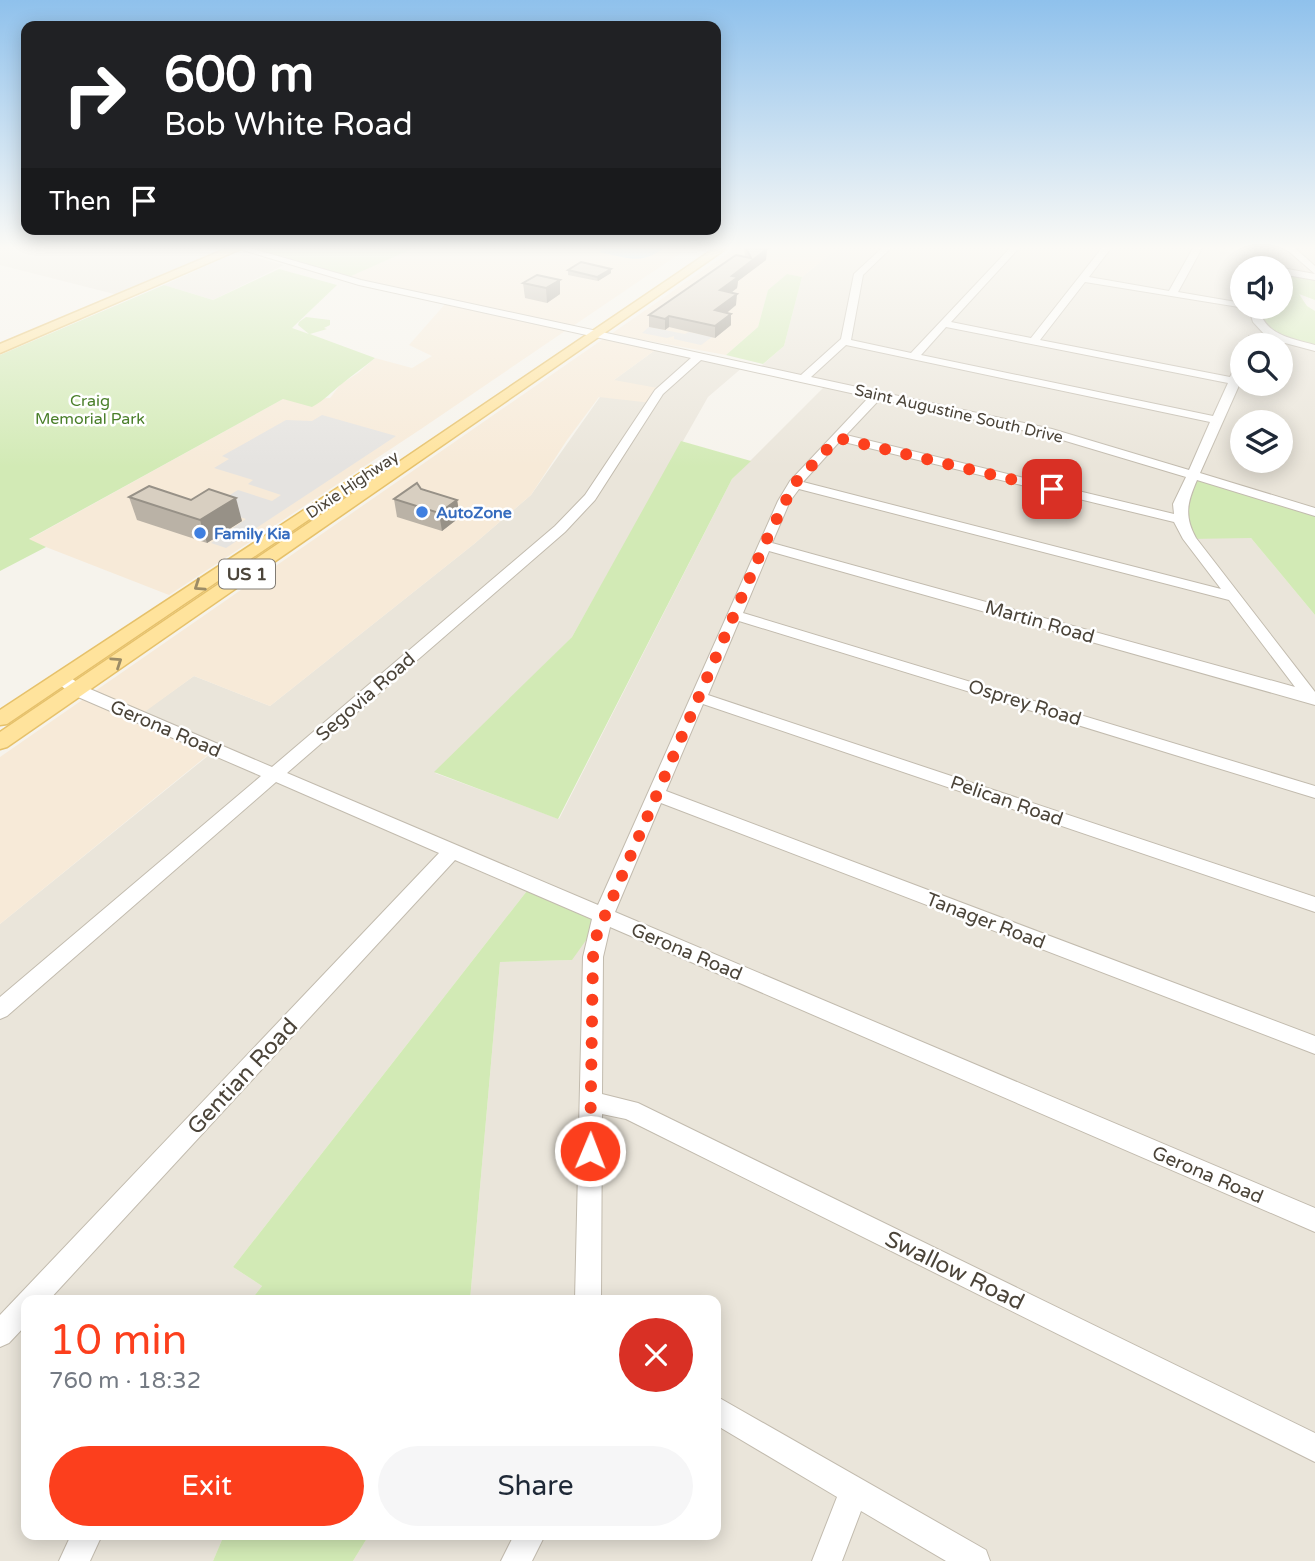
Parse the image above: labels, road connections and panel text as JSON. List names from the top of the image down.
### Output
{
  "streets": {
    "main road": ["Dixie Highway", "US 1"],
    "street": [
      "Saint Augustine South Drive",
      "Martin Road",
      "Segovia Road",
      "Osprey Road",
      "Gerona Road",
      "Pelican Road",
      "Tanager Road",
      "Gentian Road",
      "Swallow Road"
    ]
  },
  "crossings": [
    ["Saint Augustine South Drive", "Dixie Highway"],
    ["Saint Augustine South Drive", "Segovia Road"],
    ["Dixie Highway", "US 1"],
    ["Dixie Highway", "Gerona Road"],
    ["US 1", "Gerona Road"],
    ["Segovia Road", "Gerona Road"],
    ["Gerona Road", "Gentian Road"]
  ],
  "parks": ["Craig Memorial Park"],
  "places": ["AutoZone", "Family Kia"],
  "page": {
    "turn": ["600 m", "Bob White Road"],
    "then": "Then",
    "heading": ["10 min", "760 m · 18:32"],
    "buttons": ["Exit", "Share"]
  }
}
